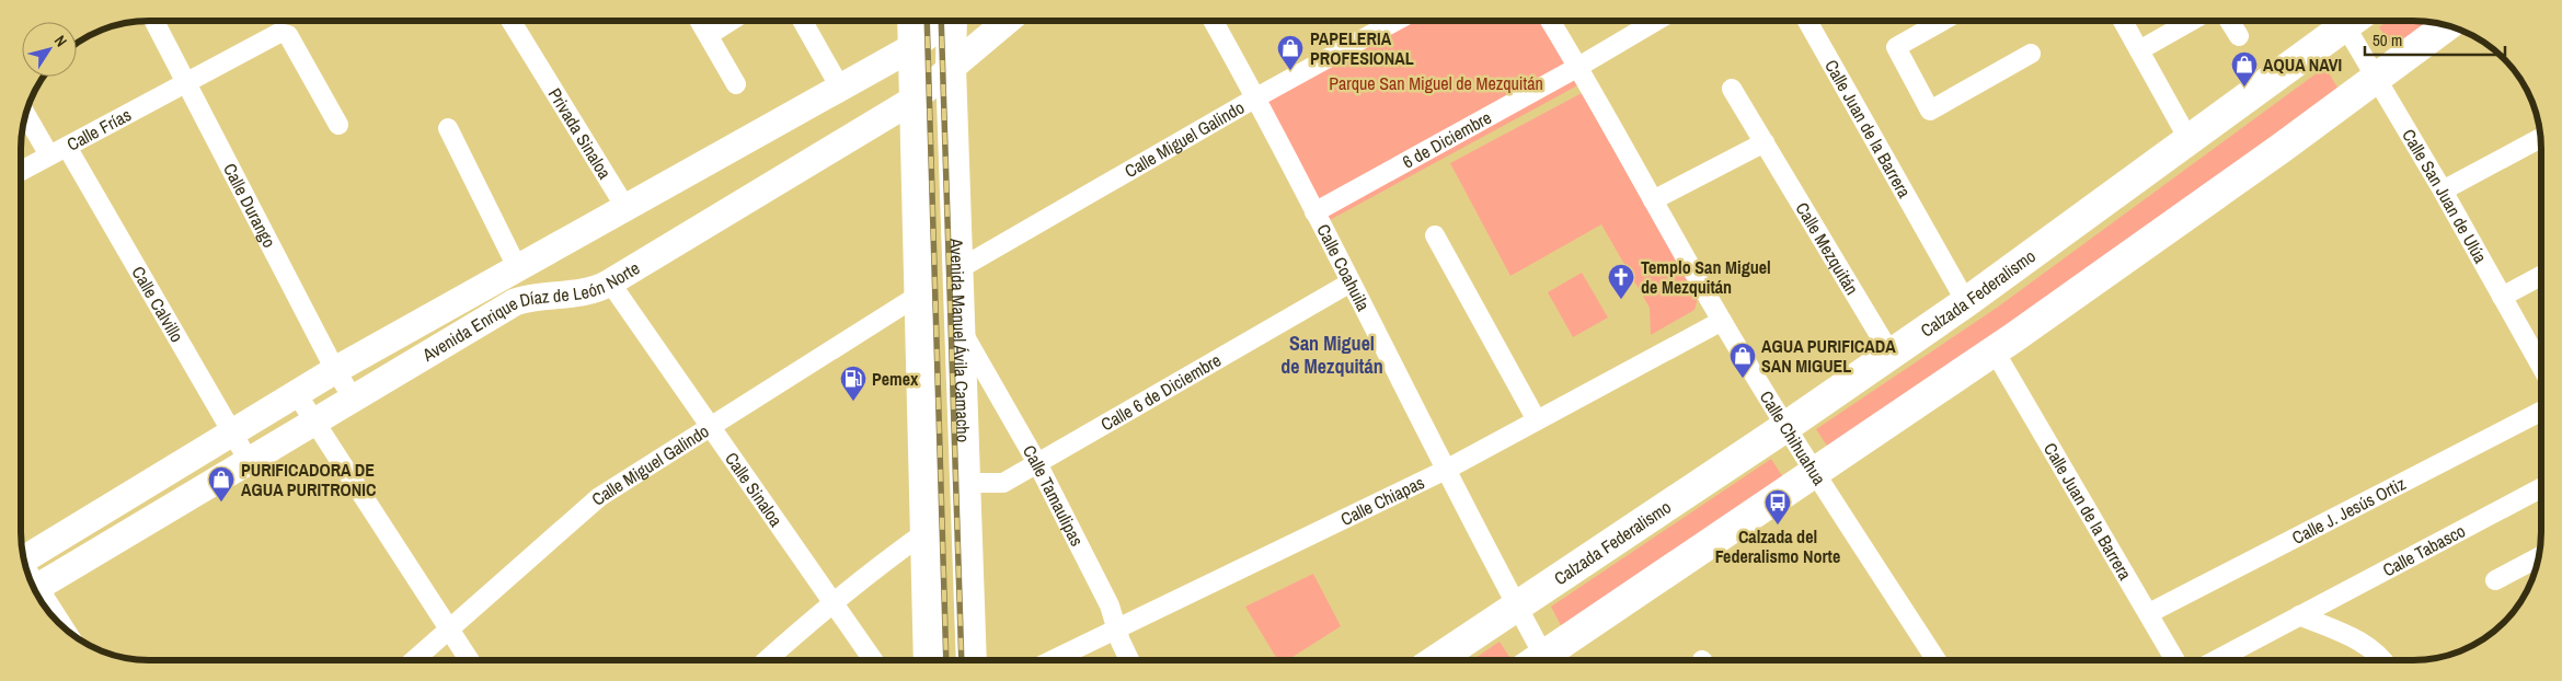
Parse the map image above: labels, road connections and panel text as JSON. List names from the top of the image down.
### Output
{
  "streets": {
    "main road": ["Calzada Federalismo", "Avenida Enrique Díaz de León Norte", "Avenida Manuel Ávila Camacho"],
    "street": [
      "Calle Frías",
      "Calle Juan de la Barrera",
      "Privada Sinaloa",
      "Calle Miguel Galindo",
      "6 de Diciembre",
      "Calle San Juan de Ulúa",
      "Calle Durango",
      "Calle Mezquitán",
      "Calle Coahuila",
      "Calle Calvillo",
      "Calle 6 de Diciembre",
      "Calle Chihuahua",
      "Calle Sinaloa",
      "Calle Tamaulipas",
      "Calle Chiapas",
      "Calle J. Jesús Ortiz",
      "Calle Tabasco"
    ]
  },
  "crossings": [
    ["Calle Frías", "Calle Durango"],
    ["Calle Frías", "Calle Calvillo"],
    ["Calle Juan de la Barrera", "Calzada Federalismo"],
    ["Calle Juan de la Barrera", "Calle J. Jesús Ortiz"],
    ["Privada Sinaloa", "Avenida Enrique Díaz de León Norte"],
    ["Calle Miguel Galindo", "Calle Coahuila"],
    ["Calle Miguel Galindo", "Avenida Manuel Ávila Camacho"],
    ["Calle Miguel Galindo", "Calle Sinaloa"],
    ["6 de Diciembre", "Calle Coahuila"],
    ["6 de Diciembre", "Calle Chihuahua"],
    ["Calle Durango", "Avenida Enrique Díaz de León Norte"],
    ["Calle Mezquitán", "Calzada Federalismo"],
    ["Calle Coahuila", "Calzada Federalismo"],
    ["Calle Coahuila", "Calle 6 de Diciembre"],
    ["Calle Coahuila", "Calle Chiapas"],
    ["Calzada Federalismo", "Calle Chihuahua"],
    ["Calle Calvillo", "Avenida Enrique Díaz de León Norte"],
    ["Avenida Enrique Díaz de León Norte", "Avenida Manuel Ávila Camacho"],
    ["Avenida Enrique Díaz de León Norte", "Calle Sinaloa"],
    ["Avenida Manuel Ávila Camacho", "Calle 6 de Diciembre"],
    ["Avenida Manuel Ávila Camacho", "Calle Tamaulipas"],
    ["Calle 6 de Diciembre", "Calle Tamaulipas"],
    ["Calle Chihuahua", "Calle Chiapas"],
    ["Calle Tamaulipas", "Calle Chiapas"]
  ],
  "districts": ["San Miguel de Mezquitán"],
  "parks": ["Parque San Miguel de Mezquitán"],
  "places": {
    "shop": [
      "PAPELERIA PROFESIONAL",
      "AQUA NAVI",
      "AGUA PURIFICADA SAN MIGUEL",
      "PURIFICADORA DE AGUA PURITRONIC"
    ],
    "church": ["Templo San Miguel de Mezquitán"],
    "fuel station": ["Pemex"],
    "bus stop": ["Calzada del Federalismo Norte"]
  },
  "scale_bar": "50 m",
  "north": "top right"
}
